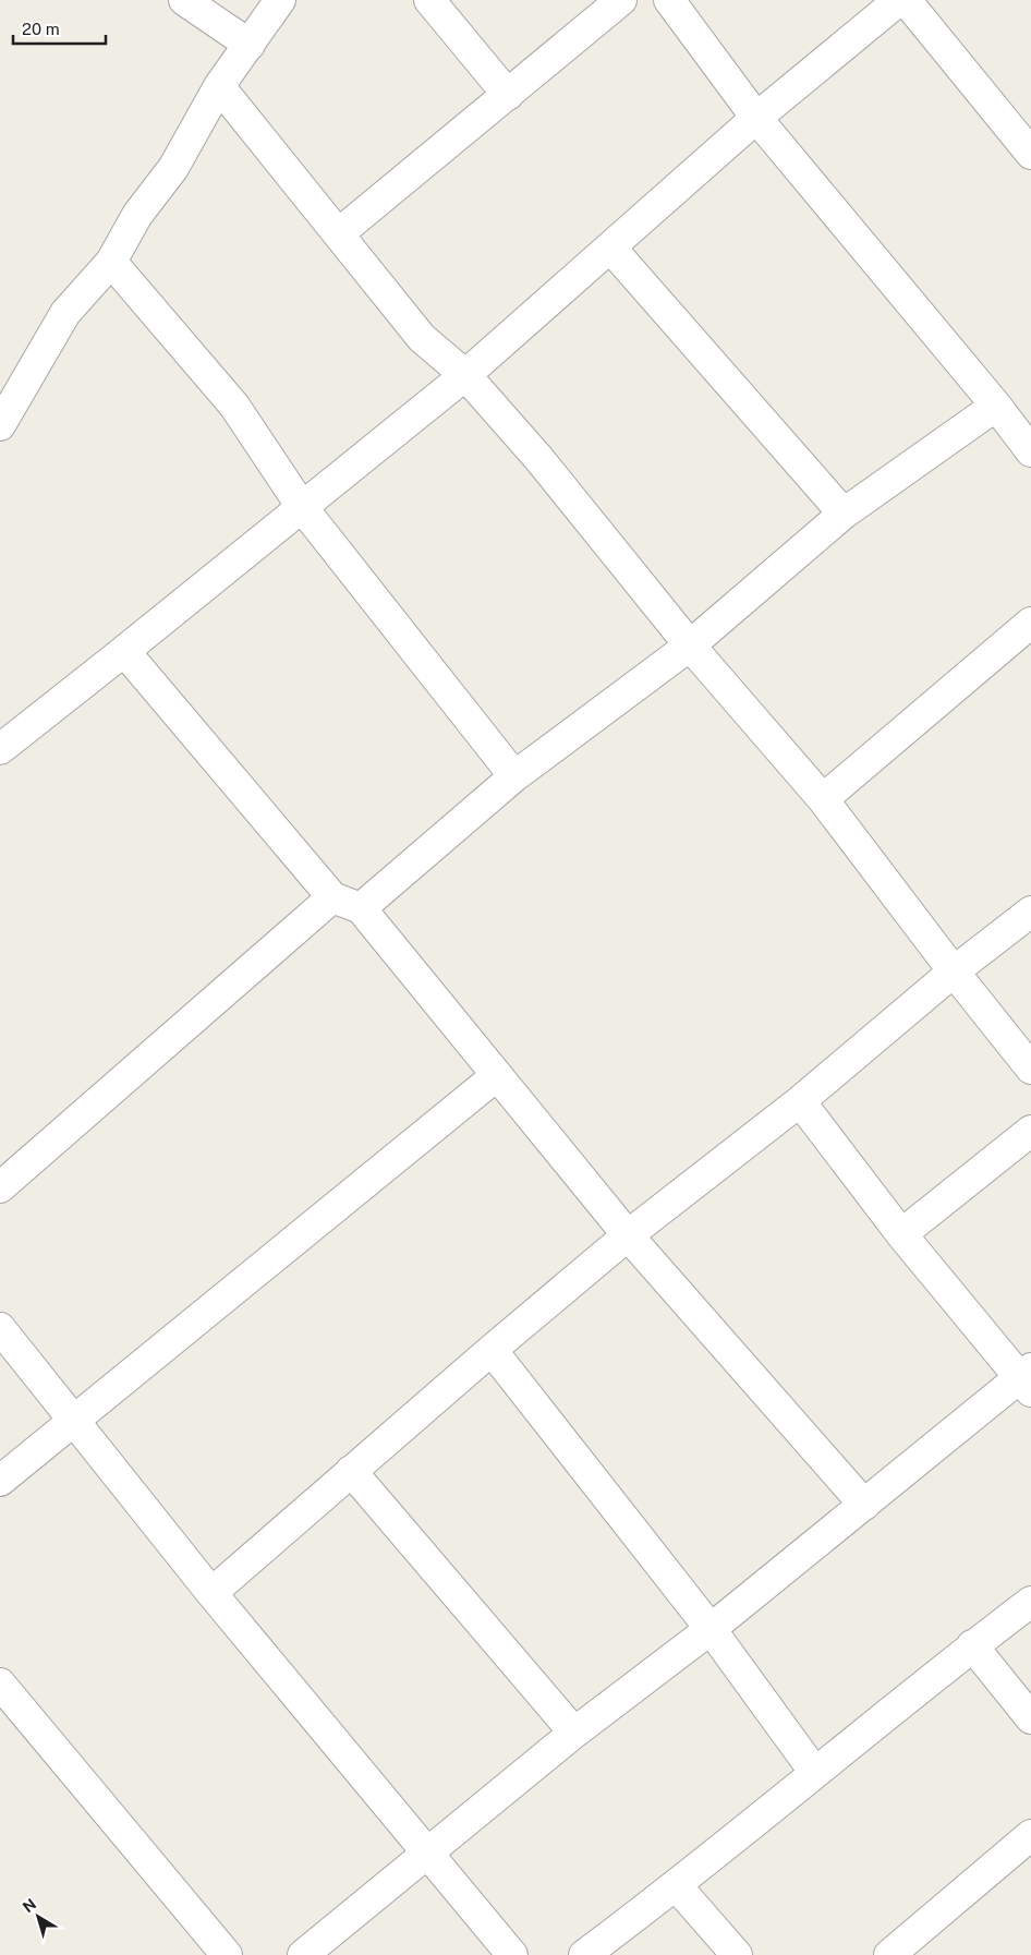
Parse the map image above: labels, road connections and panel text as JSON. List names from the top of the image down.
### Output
{
  "scale_bar": "20 m",
  "north": "top left"
}
